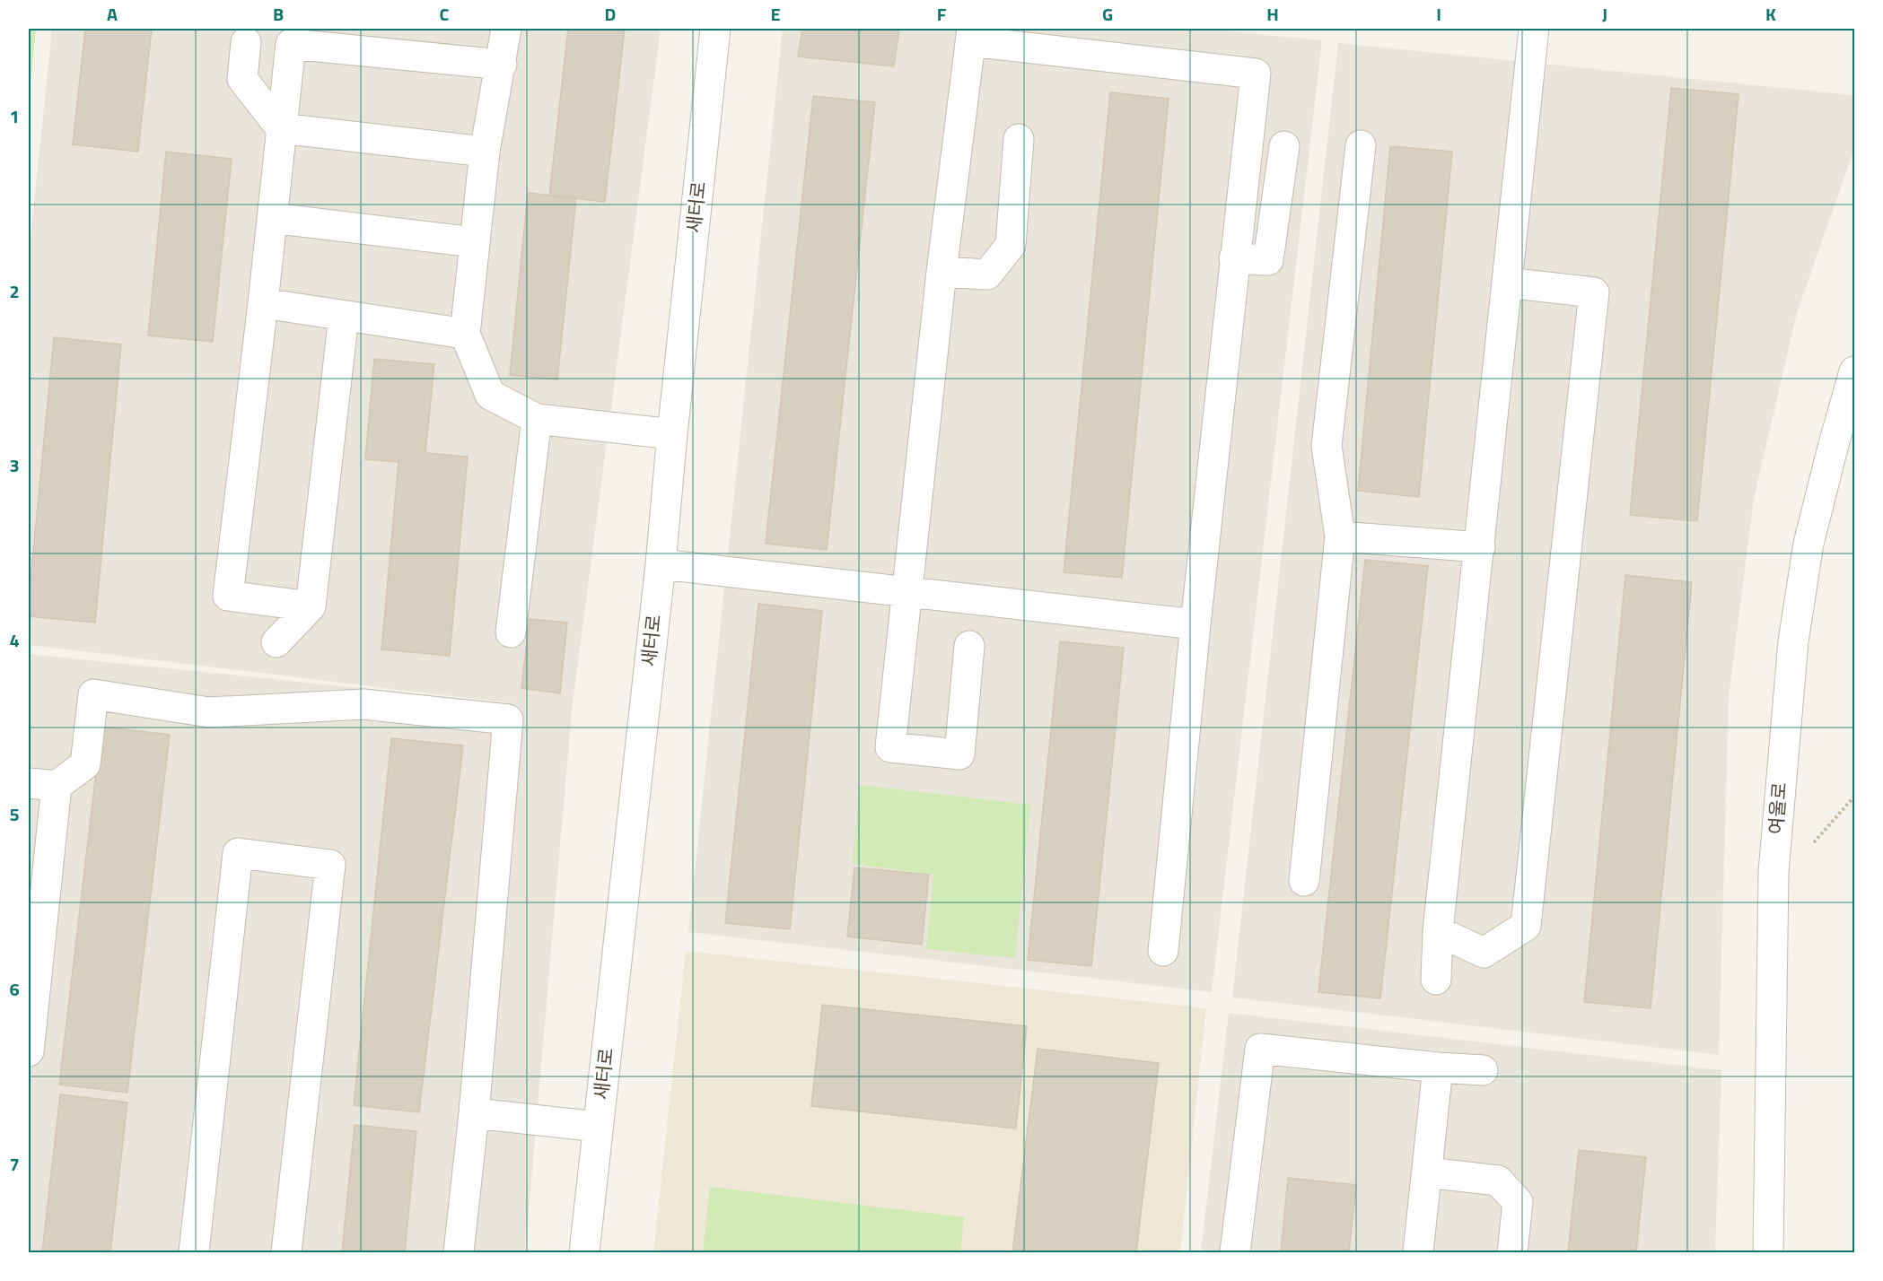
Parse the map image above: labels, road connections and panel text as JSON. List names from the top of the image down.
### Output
{
  "streets": {
    "street": ["새터로", "여울로"]
  },
  "grid": {
    "columns": [
      "A",
      "B",
      "C",
      "D",
      "E",
      "F",
      "G",
      "H",
      "I",
      "J",
      "K"
    ],
    "rows": [
      "1",
      "2",
      "3",
      "4",
      "5",
      "6",
      "7"
    ]
  }
}
